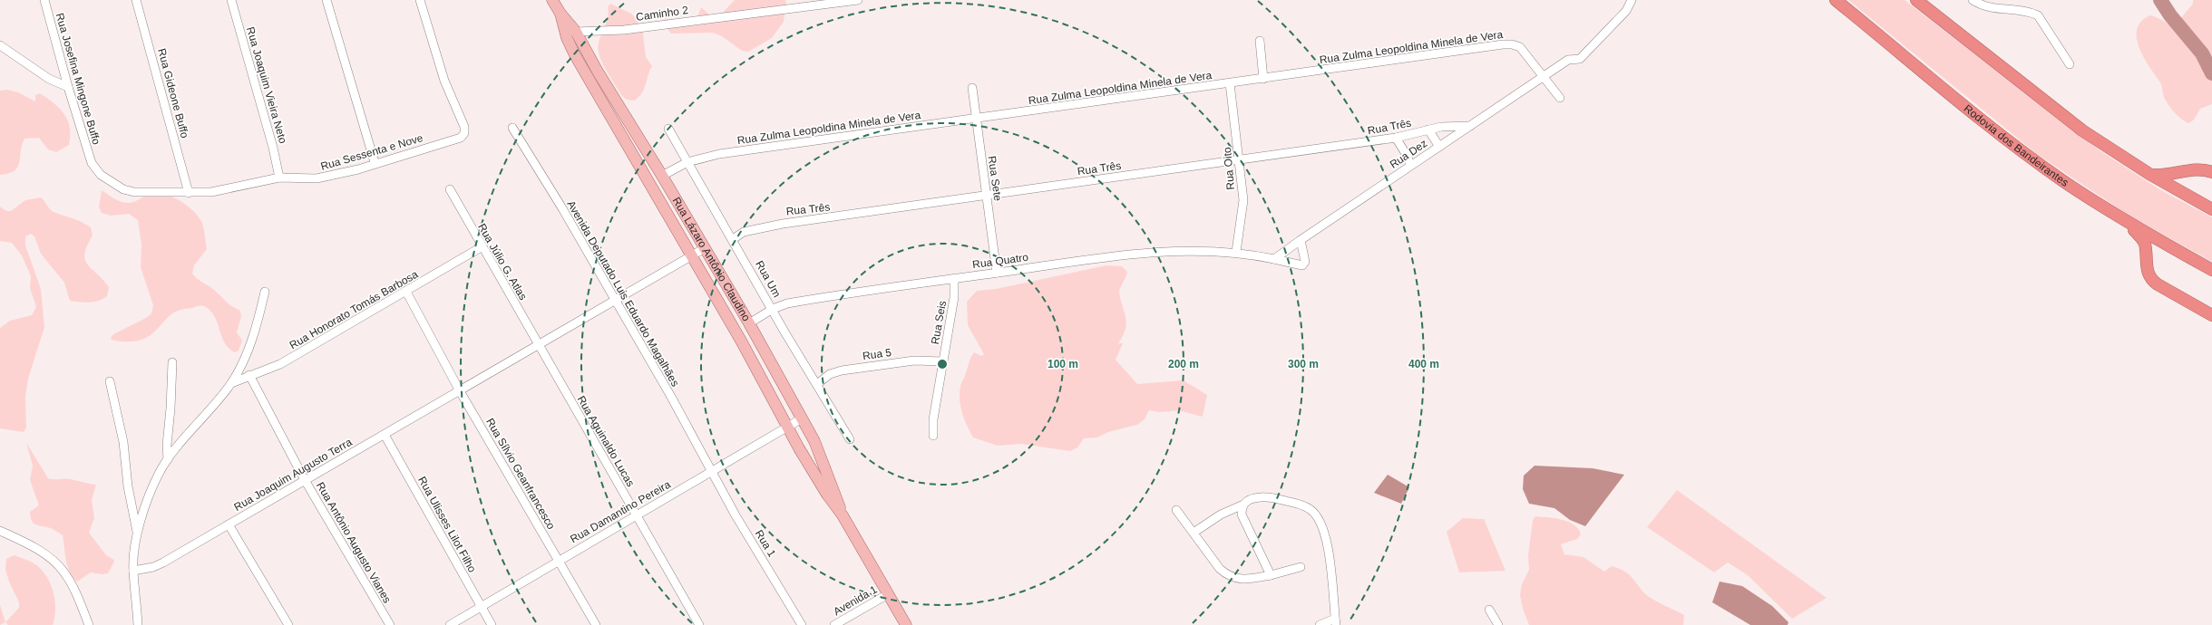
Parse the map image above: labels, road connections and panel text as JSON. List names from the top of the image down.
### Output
{
  "streets": {
    "highway": ["Rodovia dos Bandeirantes"],
    "main road": ["Rua Lázaro Antônio Claudino"],
    "street": [
      "Caminho 2",
      "Rua Zulma Leopoldina Minela de Vera",
      "Rua Josefina Mingone Buffo",
      "Rua Joaquim Vieira Neto",
      "Rua Gideone Buffo",
      "Rua Três",
      "Rua Sessenta e Nove",
      "Rua Dez",
      "Rua Oito",
      "Rua Sete",
      "Rua Quatro",
      "Rua Júlio G. Atlas",
      "Rua Um",
      "Avenida Deputado Luis Eduardo Magalhães",
      "Rua Honorato Tomás Barbosa",
      "Rua Seis",
      "Rua 5",
      "Rua Aguinaldo Lucas",
      "Rua Sílvio Geanfrancesco",
      "Rua Joaquim Augusto Terra",
      "Rua Damantino Pereira",
      "Rua Ulisses Lilot Filho",
      "Rua Antônio Augusto Vianes",
      "Rua 1",
      "Avenida 1"
    ]
  },
  "crossings": [
    ["Caminho 2", "Rua Lázaro Antônio Claudino"],
    ["Rua Zulma Leopoldina Minela de Vera", "Rua Dez"],
    ["Rua Zulma Leopoldina Minela de Vera", "Rua Oito"],
    ["Rua Zulma Leopoldina Minela de Vera", "Rua Sete"],
    ["Rua Zulma Leopoldina Minela de Vera", "Rua Lázaro Antônio Claudino"],
    ["Rua Zulma Leopoldina Minela de Vera", "Rua Um"],
    ["Rua Josefina Mingone Buffo", "Rua Sessenta e Nove"],
    ["Rua Joaquim Vieira Neto", "Rua Sessenta e Nove"],
    ["Rua Gideone Buffo", "Rua Sessenta e Nove"],
    ["Rua Três", "Rua Dez"],
    ["Rua Três", "Rua Oito"],
    ["Rua Três", "Rua Sete"],
    ["Rua Três", "Rua Um"],
    ["Rua Dez", "Rua Quatro"],
    ["Rua Oito", "Rua Quatro"],
    ["Rua Sete", "Rua Quatro"],
    ["Rua Lázaro Antônio Claudino", "Rua Quatro"],
    ["Rua Lázaro Antônio Claudino", "Rua Damantino Pereira"],
    ["Rua Lázaro Antônio Claudino", "Avenida 1"],
    ["Rua Quatro", "Rua Um"],
    ["Rua Quatro", "Rua Seis"],
    ["Rua Júlio G. Atlas", "Rua Honorato Tomás Barbosa"],
    ["Rua Júlio G. Atlas", "Rua Aguinaldo Lucas"],
    ["Rua Um", "Rua 5"],
    ["Avenida Deputado Luis Eduardo Magalhães", "Rua Damantino Pereira"],
    ["Avenida Deputado Luis Eduardo Magalhães", "Rua 1"],
    ["Rua Honorato Tomás Barbosa", "Rua Sílvio Geanfrancesco"],
    ["Rua Honorato Tomás Barbosa", "Rua Antônio Augusto Vianes"],
    ["Rua Seis", "Rua 5"],
    ["Rua Aguinaldo Lucas", "Rua Damantino Pereira"],
    ["Rua Sílvio Geanfrancesco", "Rua Joaquim Augusto Terra"],
    ["Rua Sílvio Geanfrancesco", "Rua Damantino Pereira"],
    ["Rua Joaquim Augusto Terra", "Rua Ulisses Lilot Filho"],
    ["Rua Joaquim Augusto Terra", "Rua Antônio Augusto Vianes"],
    ["Rua Damantino Pereira", "Rua Ulisses Lilot Filho"],
    ["Rua Damantino Pereira", "Rua 1"]
  ],
  "rings": [
    "100 m",
    "200 m",
    "300 m",
    "400 m"
  ]
}
